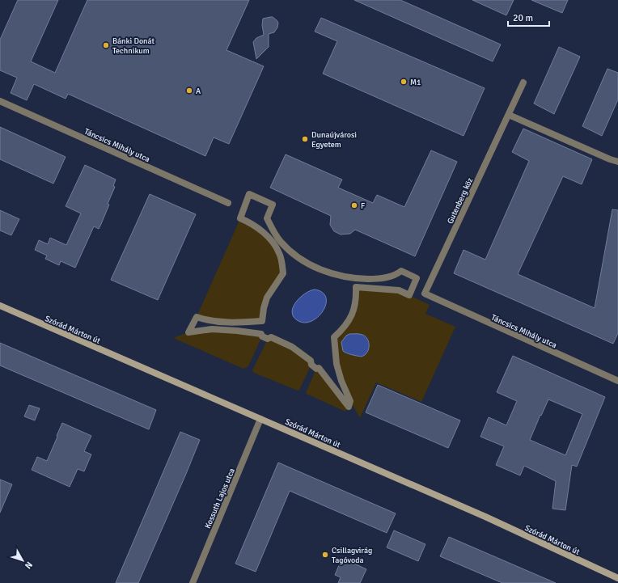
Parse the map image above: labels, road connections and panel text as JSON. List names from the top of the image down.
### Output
{
  "streets": {
    "street": [
      "Táncsics Mihály utca",
      "Gutenberg köz",
      "Szórád Márton út",
      "Kossuth Lajos utca"
    ]
  },
  "crossings": [
    ["Táncsics Mihály utca", "Gutenberg köz"],
    ["Szórád Márton út", "Kossuth Lajos utca"]
  ],
  "places": [
    "Bánki Donát Technikum",
    "M1",
    "A",
    "Dunaújvárosi Egyetem",
    "F",
    "Csillagvirág Tagóvoda"
  ],
  "scale_bar": "20 m",
  "north": "bottom right"
}
